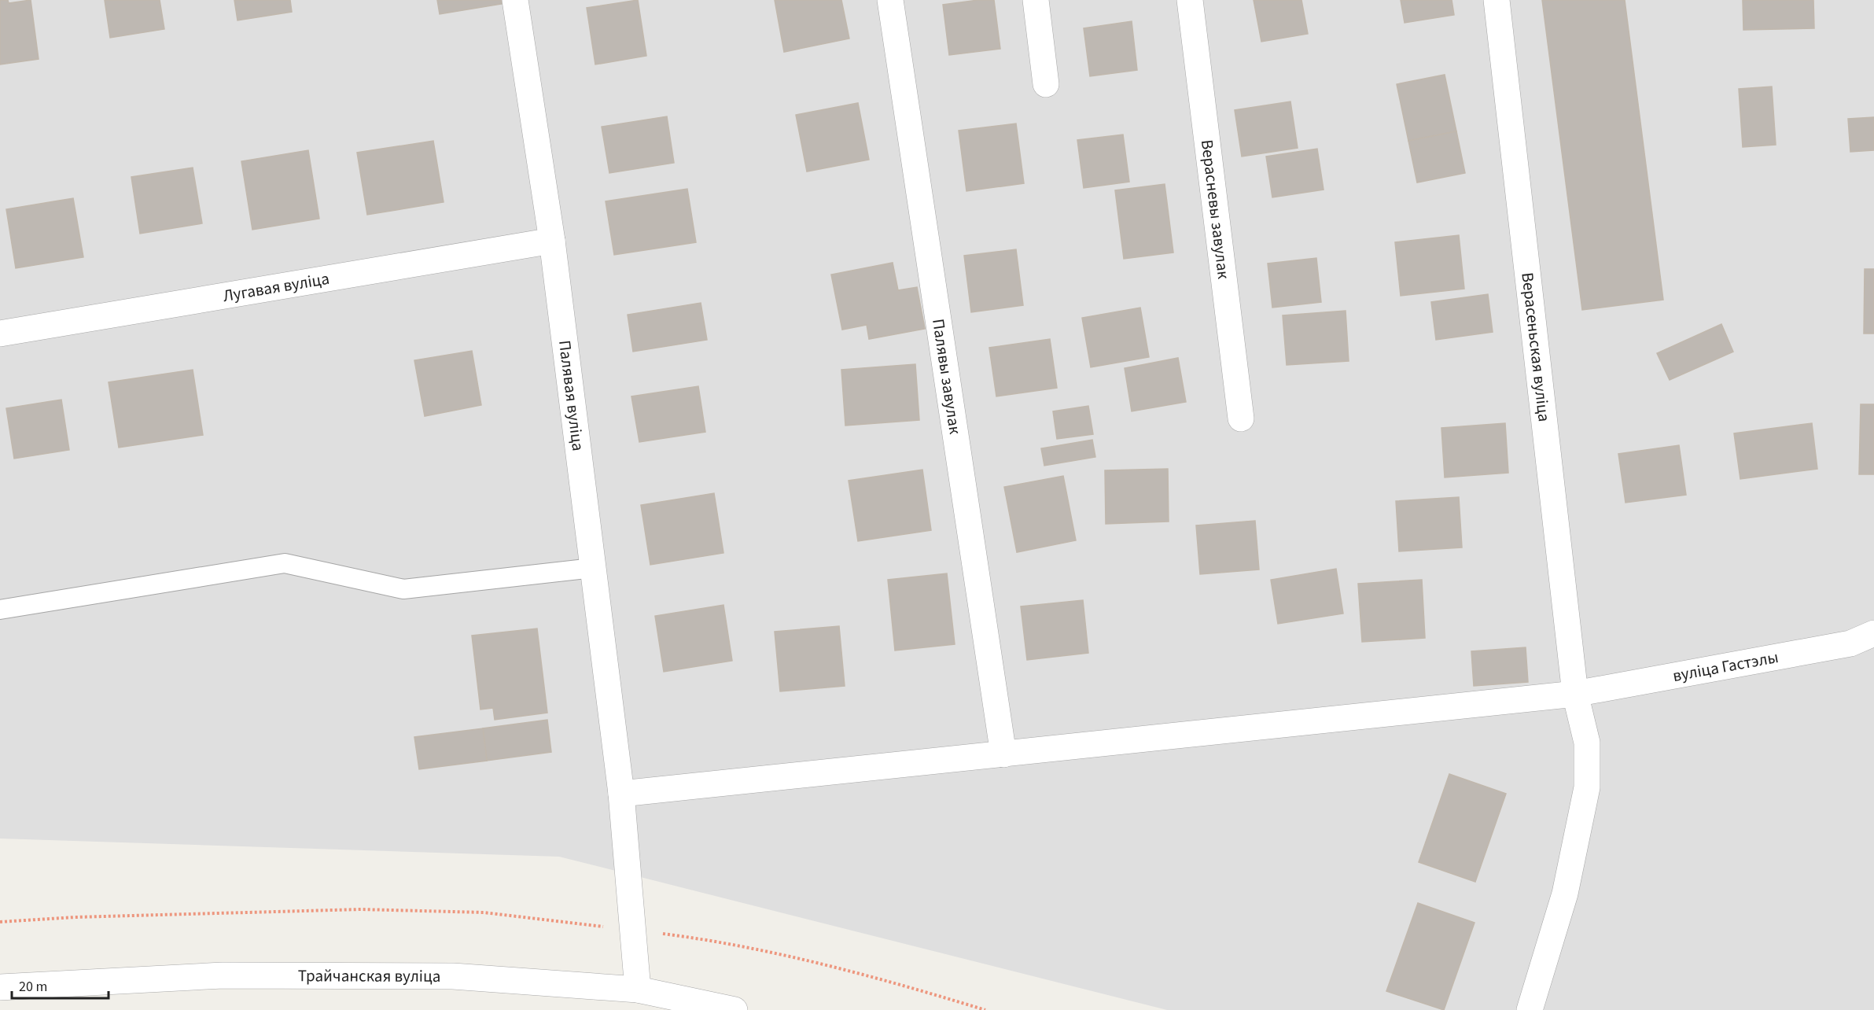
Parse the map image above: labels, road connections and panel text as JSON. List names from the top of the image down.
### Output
{
  "streets": {
    "street": [
      "Верасневы завулак",
      "Лугавая вуліца",
      "Верасеньская вуліца",
      "Палявы завулак",
      "Палявая вуліца",
      "вуліца Гастэлы",
      "Трайчанская вуліца"
    ]
  },
  "crossings": [
    ["Лугавая вуліца", "Палявая вуліца"],
    ["Верасеньская вуліца", "вуліца Гастэлы"],
    ["Палявы завулак", "вуліца Гастэлы"],
    ["Палявая вуліца", "вуліца Гастэлы"],
    ["Палявая вуліца", "Трайчанская вуліца"]
  ],
  "scale_bar": "20 m"
}
